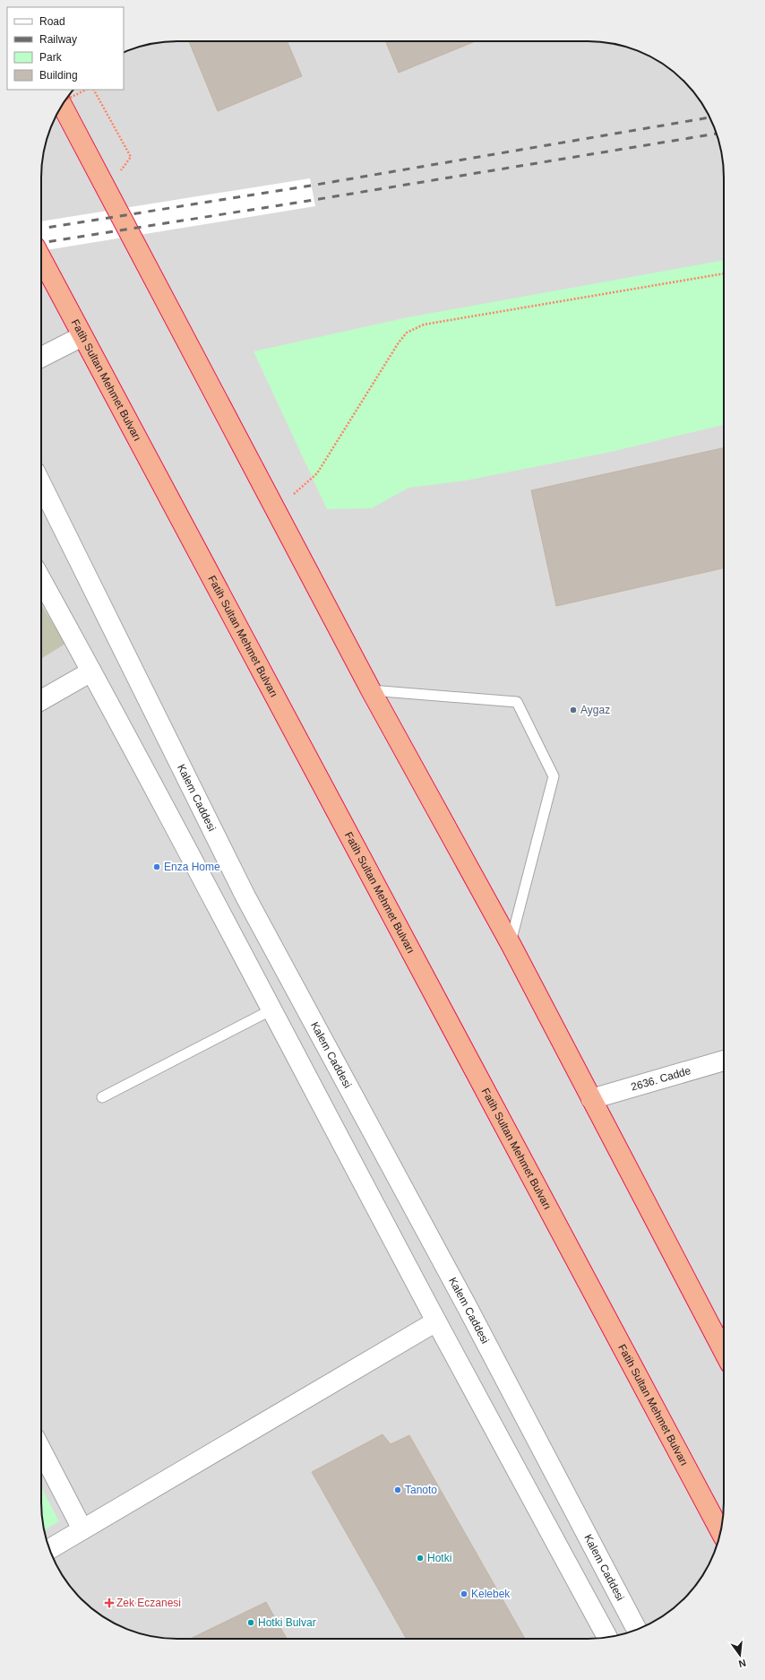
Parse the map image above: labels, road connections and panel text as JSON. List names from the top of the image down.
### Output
{
  "streets": {
    "highway": ["Fatih Sultan Mehmet Bulvarı"],
    "street": ["Kalem Caddesi", "2636. Cadde"]
  },
  "places": {
    "other": [
      "Aygaz",
      "Enza Home",
      "Tanoto",
      "Hotki",
      "Kelebek",
      "Hotki Bulvar"
    ],
    "health": ["Zek Eczanesi"]
  },
  "legend": [
    "Road",
    "Railway",
    "Park",
    "Building"
  ],
  "north": "bottom"
}
